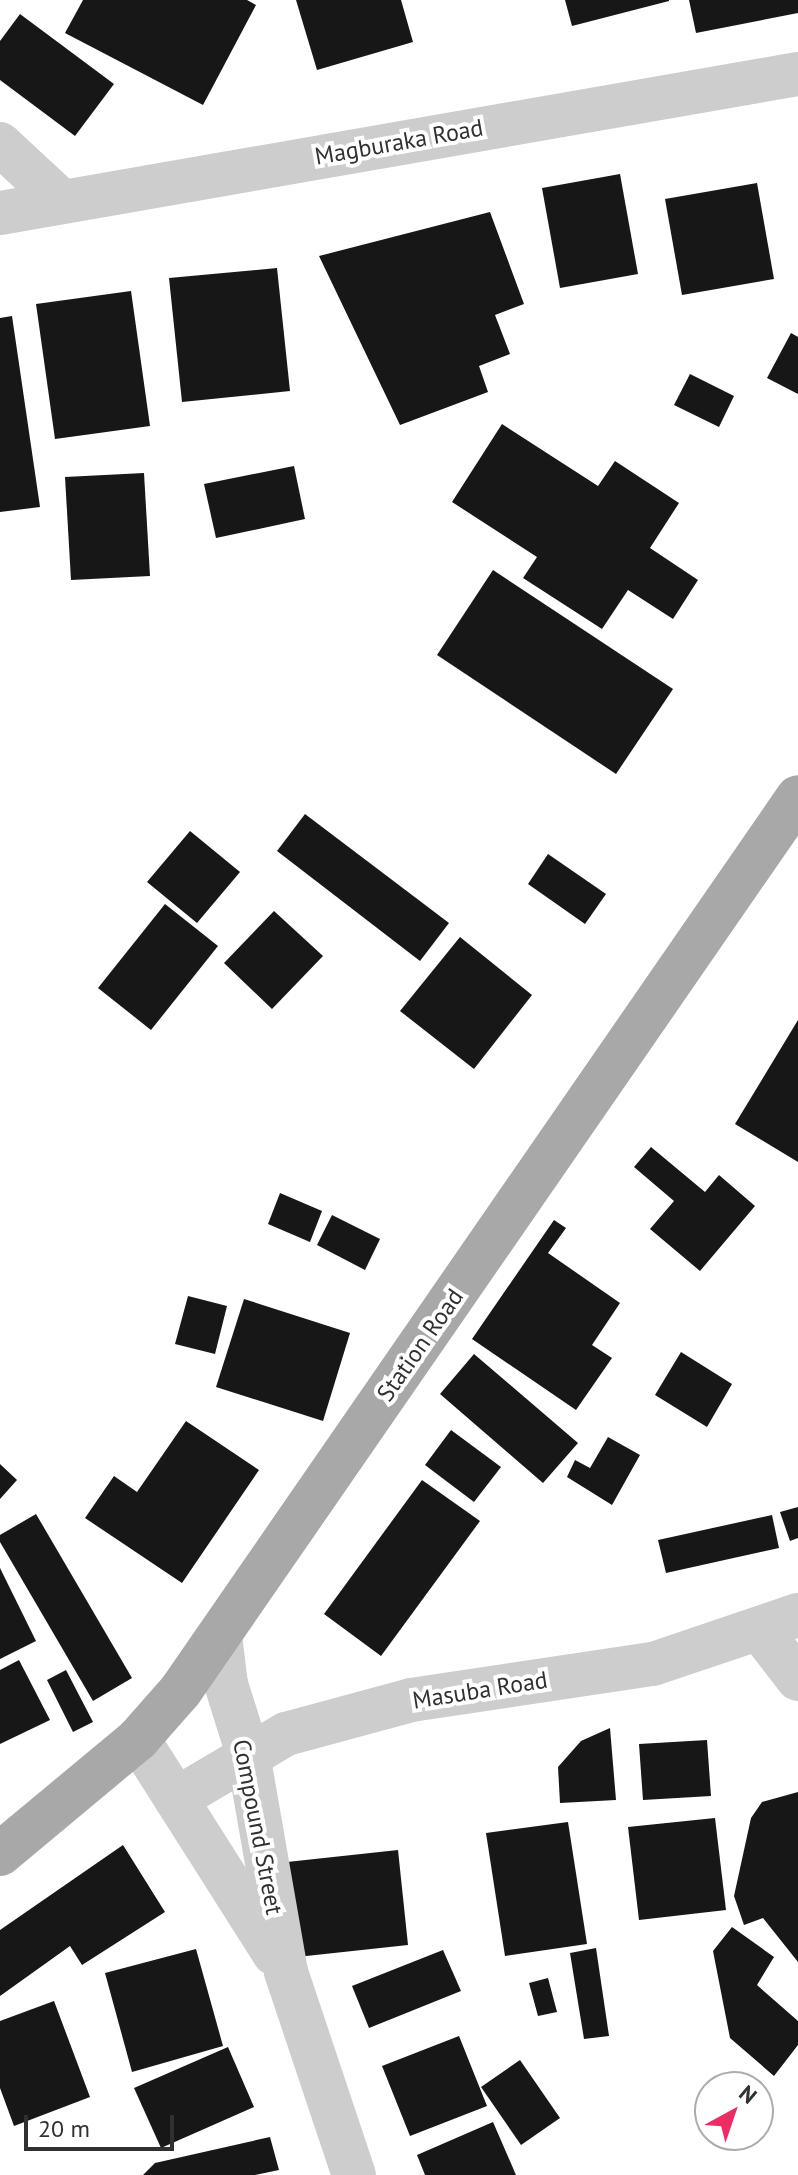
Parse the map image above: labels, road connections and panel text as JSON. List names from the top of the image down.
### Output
{
  "streets": {
    "main road": ["Station Road"],
    "street": ["Magburaka Road", "Masuba Road", "Compound Street"]
  },
  "crossings": [
    ["Station Road", "Compound Street"],
    ["Masuba Road", "Compound Street"]
  ],
  "scale_bar": "20 m",
  "north": "top right"
}
